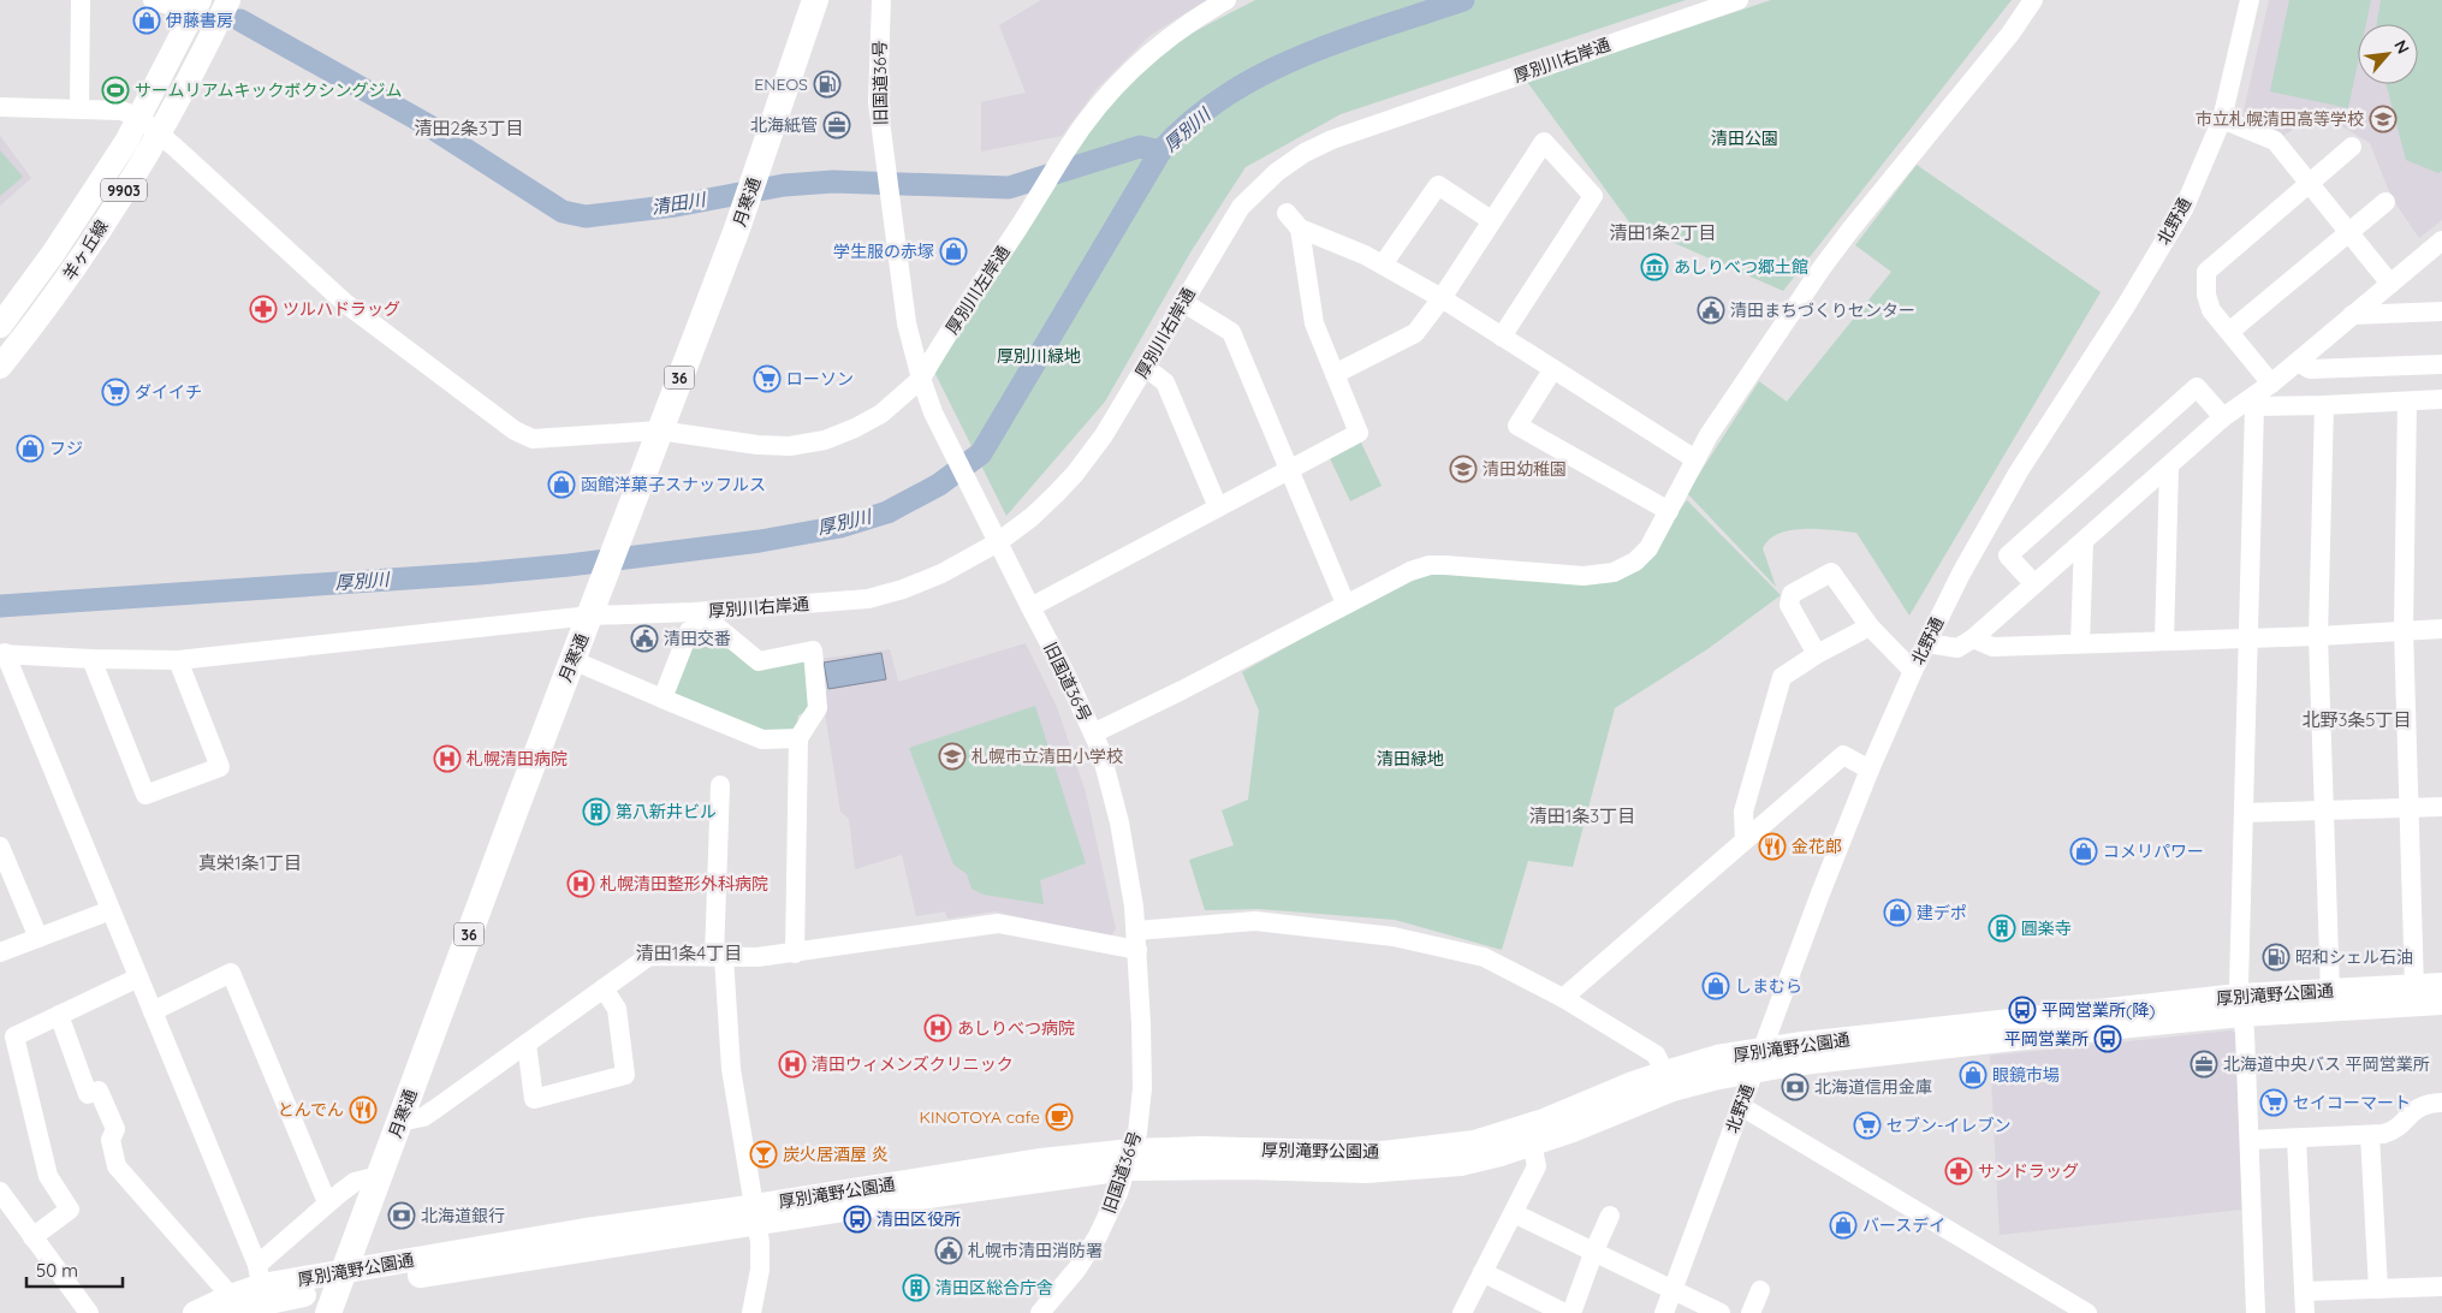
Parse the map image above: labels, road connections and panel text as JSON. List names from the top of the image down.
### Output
{
  "streets": {
    "highway": ["月寒通", "36"],
    "main road": ["9903", "羊ヶ丘線", "厚別滝野公園通"],
    "street": [
      "厚別川右岸通",
      "旧国道36号",
      "北野通",
      "厚別川左岸通"
    ]
  },
  "crossings": [
    ["厚別川右岸通", "旧国道36号"],
    ["厚別川右岸通", "月寒通"],
    ["旧国道36号", "厚別川左岸通"],
    ["旧国道36号", "厚別滝野公園通"],
    ["月寒通", "厚別川左岸通"],
    ["月寒通", "厚別滝野公園通"],
    ["北野通", "厚別滝野公園通"],
    ["羊ヶ丘線", "厚別川左岸通"]
  ],
  "districts": [
    "清田2条3丁目",
    "清田1条2丁目",
    "北野3条5丁目",
    "清田1条3丁目",
    "真栄1条1丁目",
    "清田1条4丁目"
  ],
  "water": ["厚別川", "清田川"],
  "parks": ["清田公園", "厚別川緑地", "清田緑地"],
  "places": {
    "shop": [
      "伊藤書房",
      "学生服の赤塚",
      "フジ",
      "函館洋菓子スナッフルス",
      "コメリパワー",
      "建デポ",
      "しまむら",
      "眼鏡市場",
      "バースデイ"
    ],
    "fuel station": ["ENEOS", "昭和シェル石油"],
    "sports": ["サームリアムキックボクシングジム"],
    "school or university": ["市立札幌清田高等学校", "清田幼稚園", "札幌市立清田小学校"],
    "office": ["北海紙管", "北海道中央バス 平岡営業所"],
    "museum": ["あしりべつ郷土館"],
    "pharmacy": ["ツルハドラッグ", "サンドラッグ"],
    "public building": ["清田まちづくりセンター", "清田交番", "札幌市清田消防署"],
    "supermarket": [
      "ローソン",
      "ダイイチ",
      "セイコーマート",
      "セブン-イレブン"
    ],
    "hospital": [
      "札幌清田病院",
      "札幌清田整形外科病院",
      "あしりべつ病院",
      "清田ウィメンズクリニック"
    ],
    "building": ["第八新井ビル", "圓楽寺", "清田区総合庁舎"],
    "restaurant": ["金花郎", "とんでん"],
    "bus stop": ["平岡営業所(降)", "平岡営業所", "清田区役所"],
    "bank": ["北海道信用金庫", "北海道銀行"],
    "cafe": ["KINOTOYA cafe"],
    "bar": ["炭火居酒屋 炎"]
  },
  "scale_bar": "50 m",
  "north": "top right"
}
